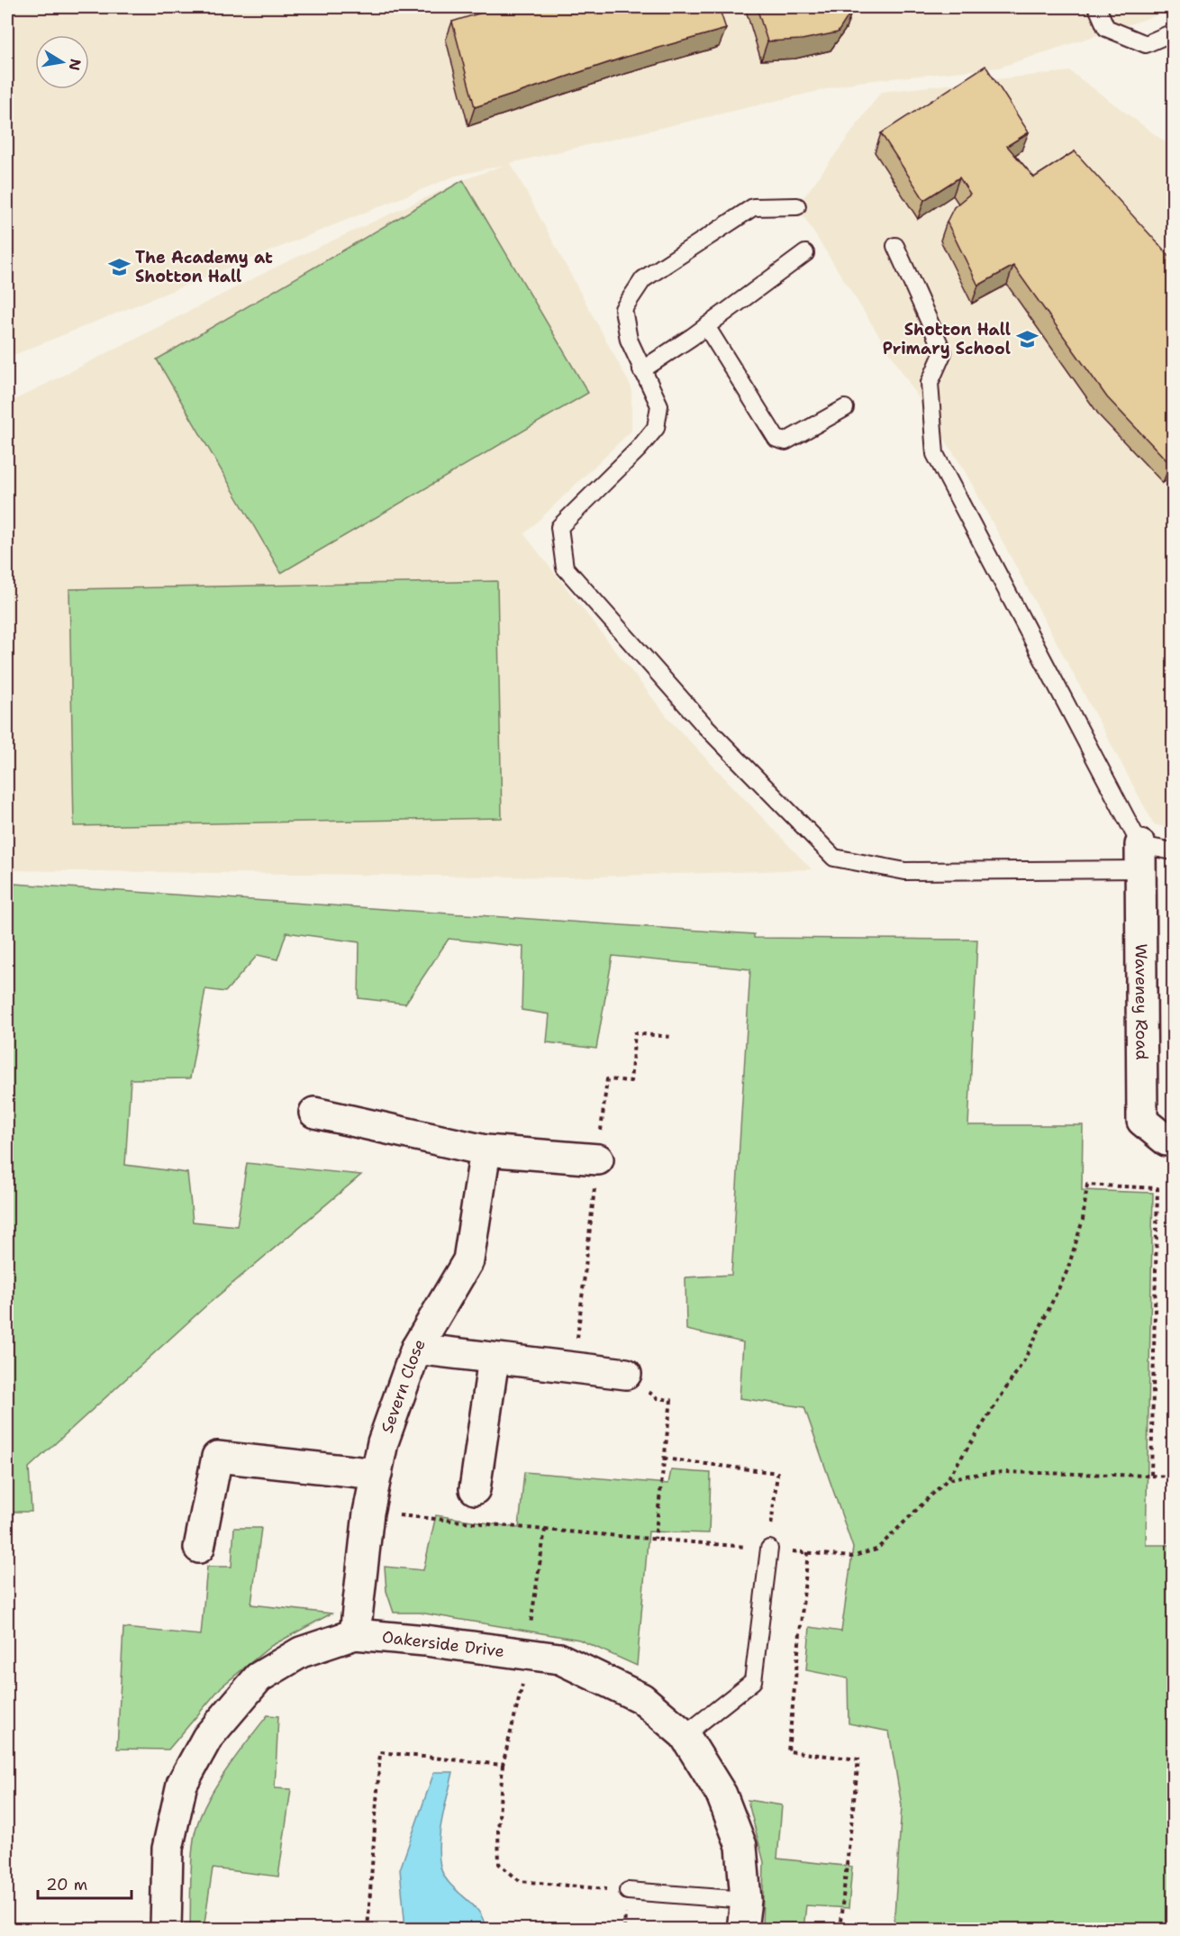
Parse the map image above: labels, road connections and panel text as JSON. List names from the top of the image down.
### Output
{
  "streets": {
    "street": ["Waveney Road", "Severn Close", "Oakerside Drive"]
  },
  "crossings": [
    ["Severn Close", "Oakerside Drive"]
  ],
  "places": {
    "school or university": ["The Academy at Shotton Hall", "Shotton Hall Primary School"]
  },
  "scale_bar": "20 m",
  "north": "right"
}
